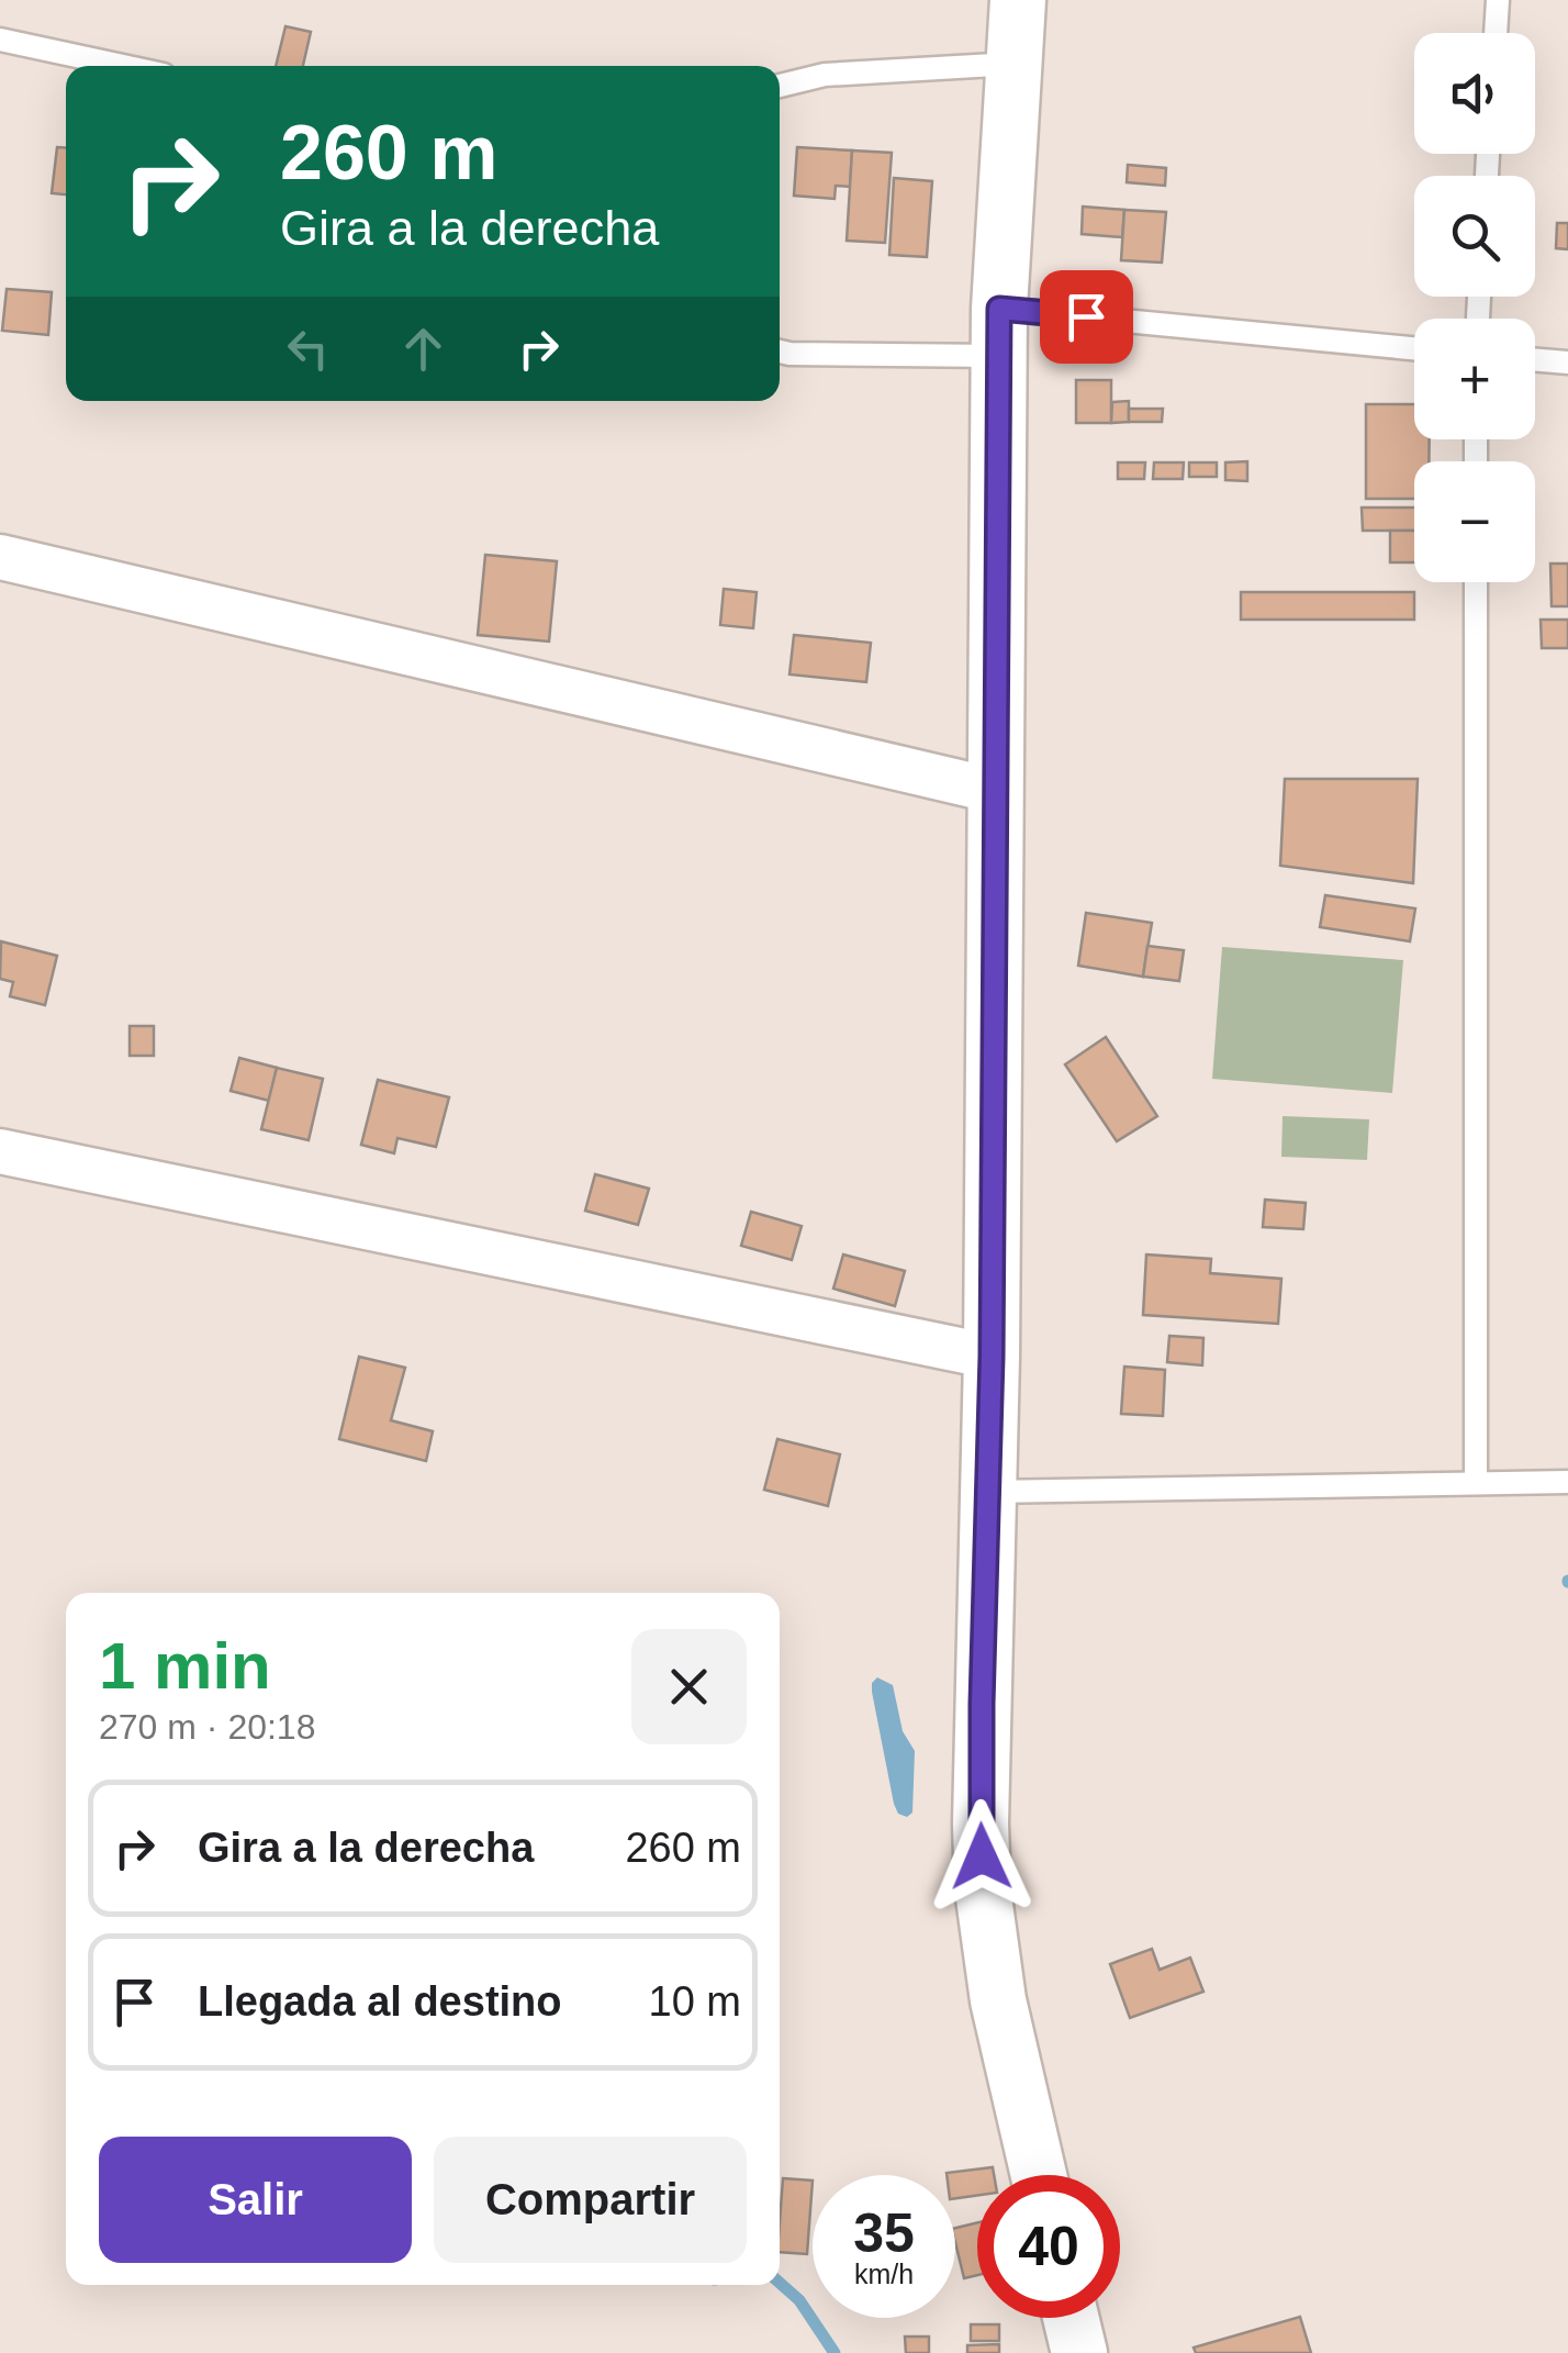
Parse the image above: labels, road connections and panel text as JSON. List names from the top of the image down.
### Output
{
  "page": {
    "map_buttons": ["+", "−"],
    "turn": ["260 m", "Gira a la derecha"],
    "heading": ["1 min", "270 m · 20:18"],
    "list": [
      {
        "name": "Gira a la derecha",
        "value": "260 m"
      },
      {
        "name": "Llegada al destino",
        "value": "10 m"
      }
    ],
    "buttons": ["Salir", "Compartir"],
    "speed": "35 km/h",
    "limit": "40"
  }
}
